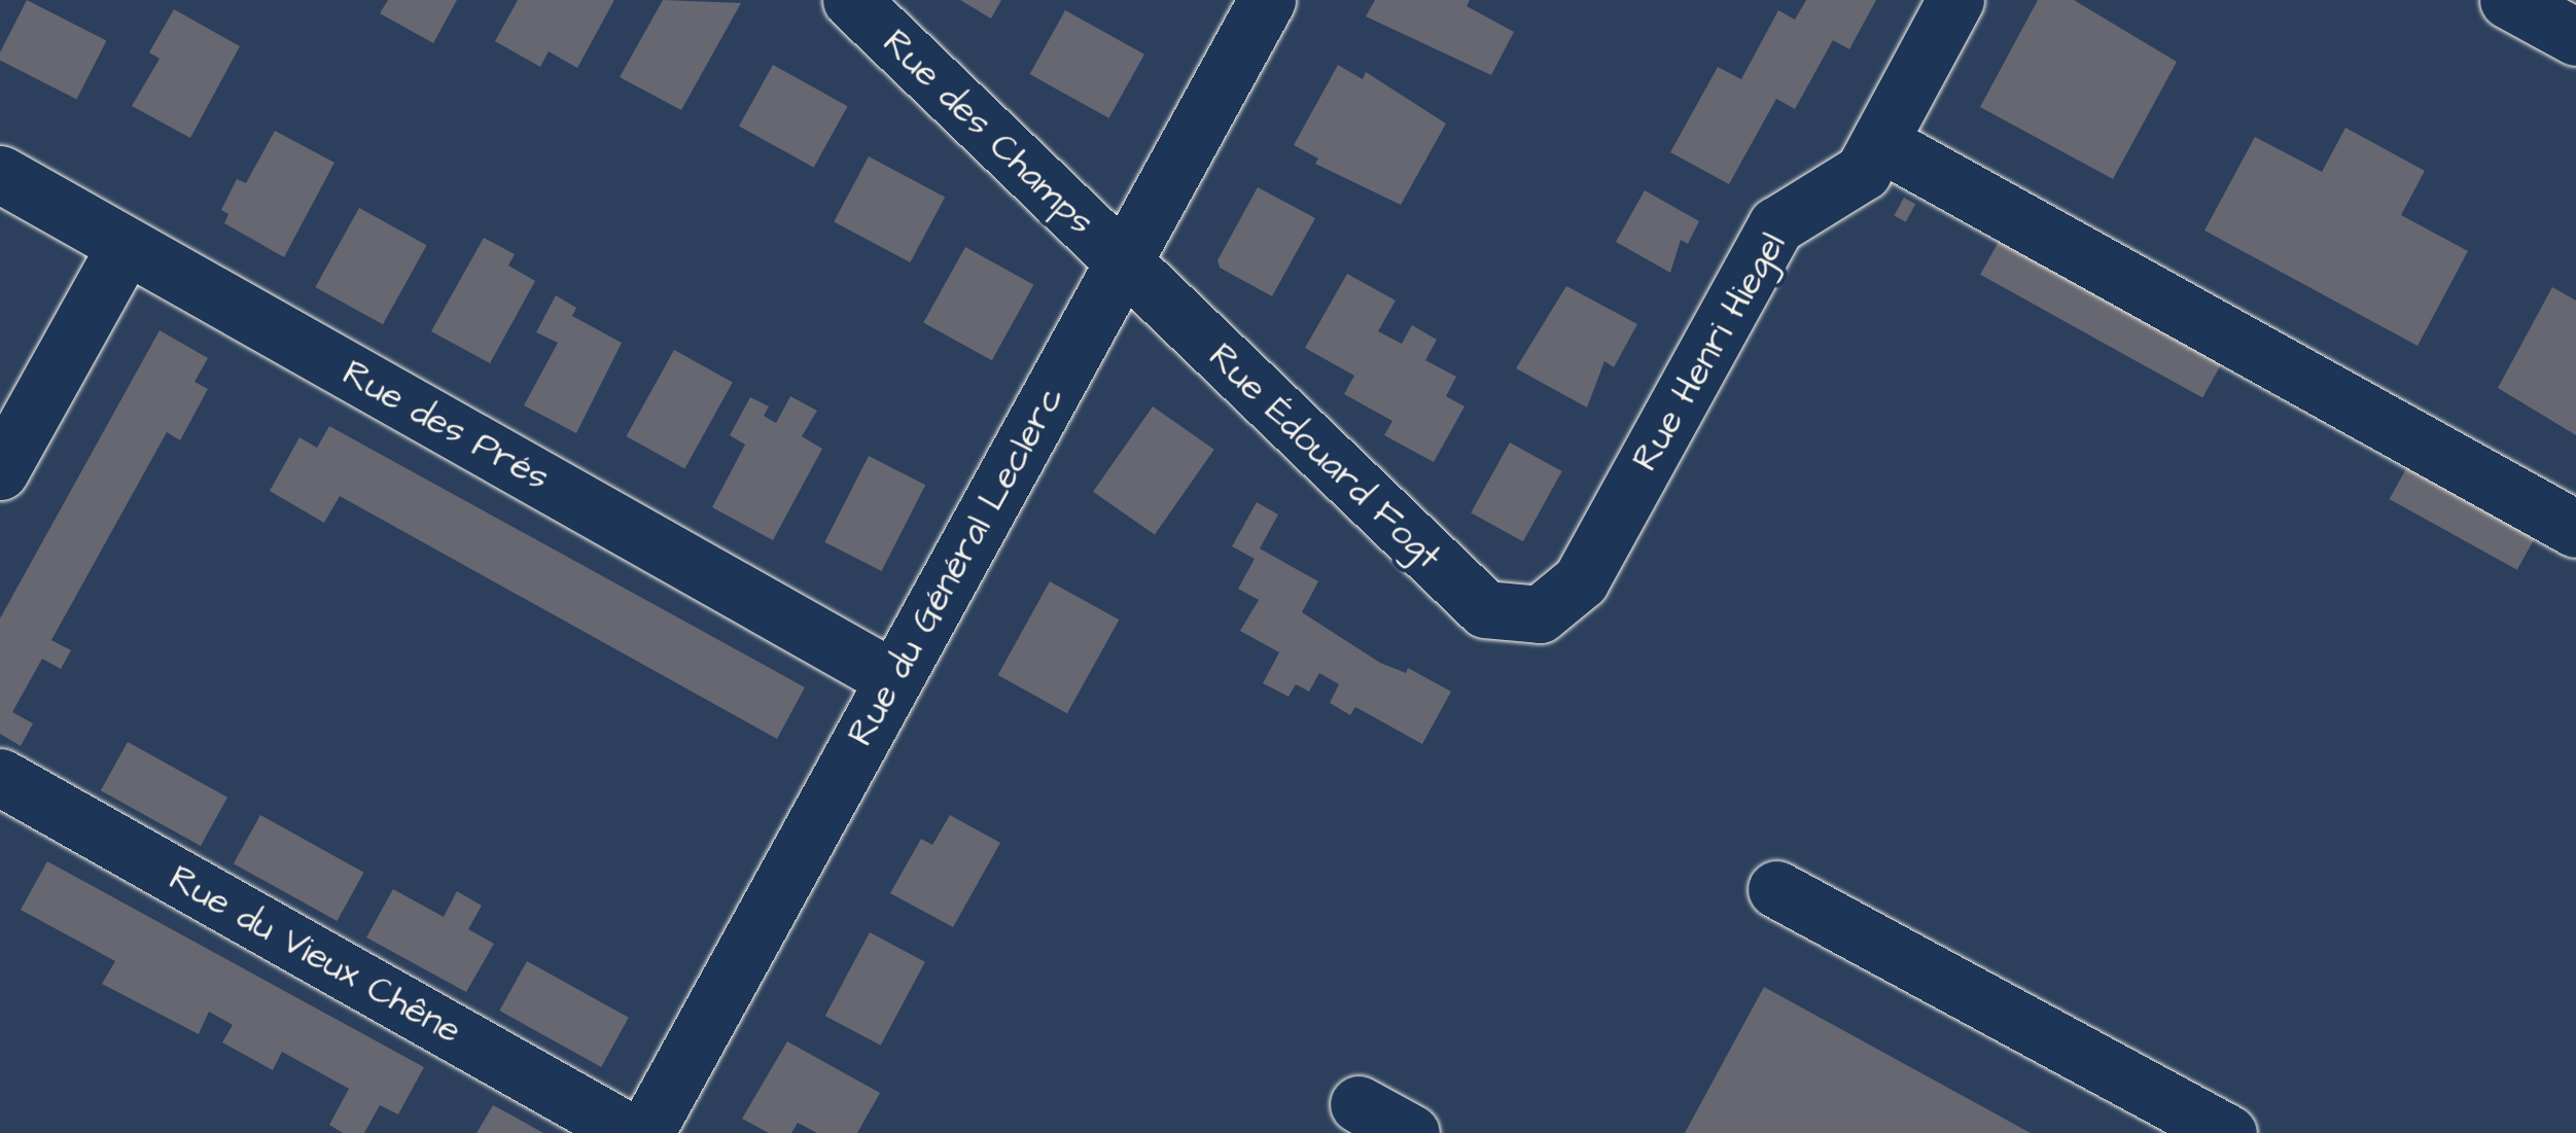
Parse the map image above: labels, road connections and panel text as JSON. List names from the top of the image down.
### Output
{
  "streets": {
    "street": [
      "Rue des Champs",
      "Rue Henri Hiegel",
      "Rue des Prés",
      "Rue Édouard Fogt",
      "Rue du Général Leclerc",
      "Rue du Vieux Chêne"
    ]
  },
  "crossings": [
    ["Rue des Champs", "Rue Édouard Fogt"],
    ["Rue des Champs", "Rue du Général Leclerc"],
    ["Rue Henri Hiegel", "Rue Édouard Fogt"],
    ["Rue des Prés", "Rue du Général Leclerc"],
    ["Rue Édouard Fogt", "Rue du Général Leclerc"]
  ]
}
